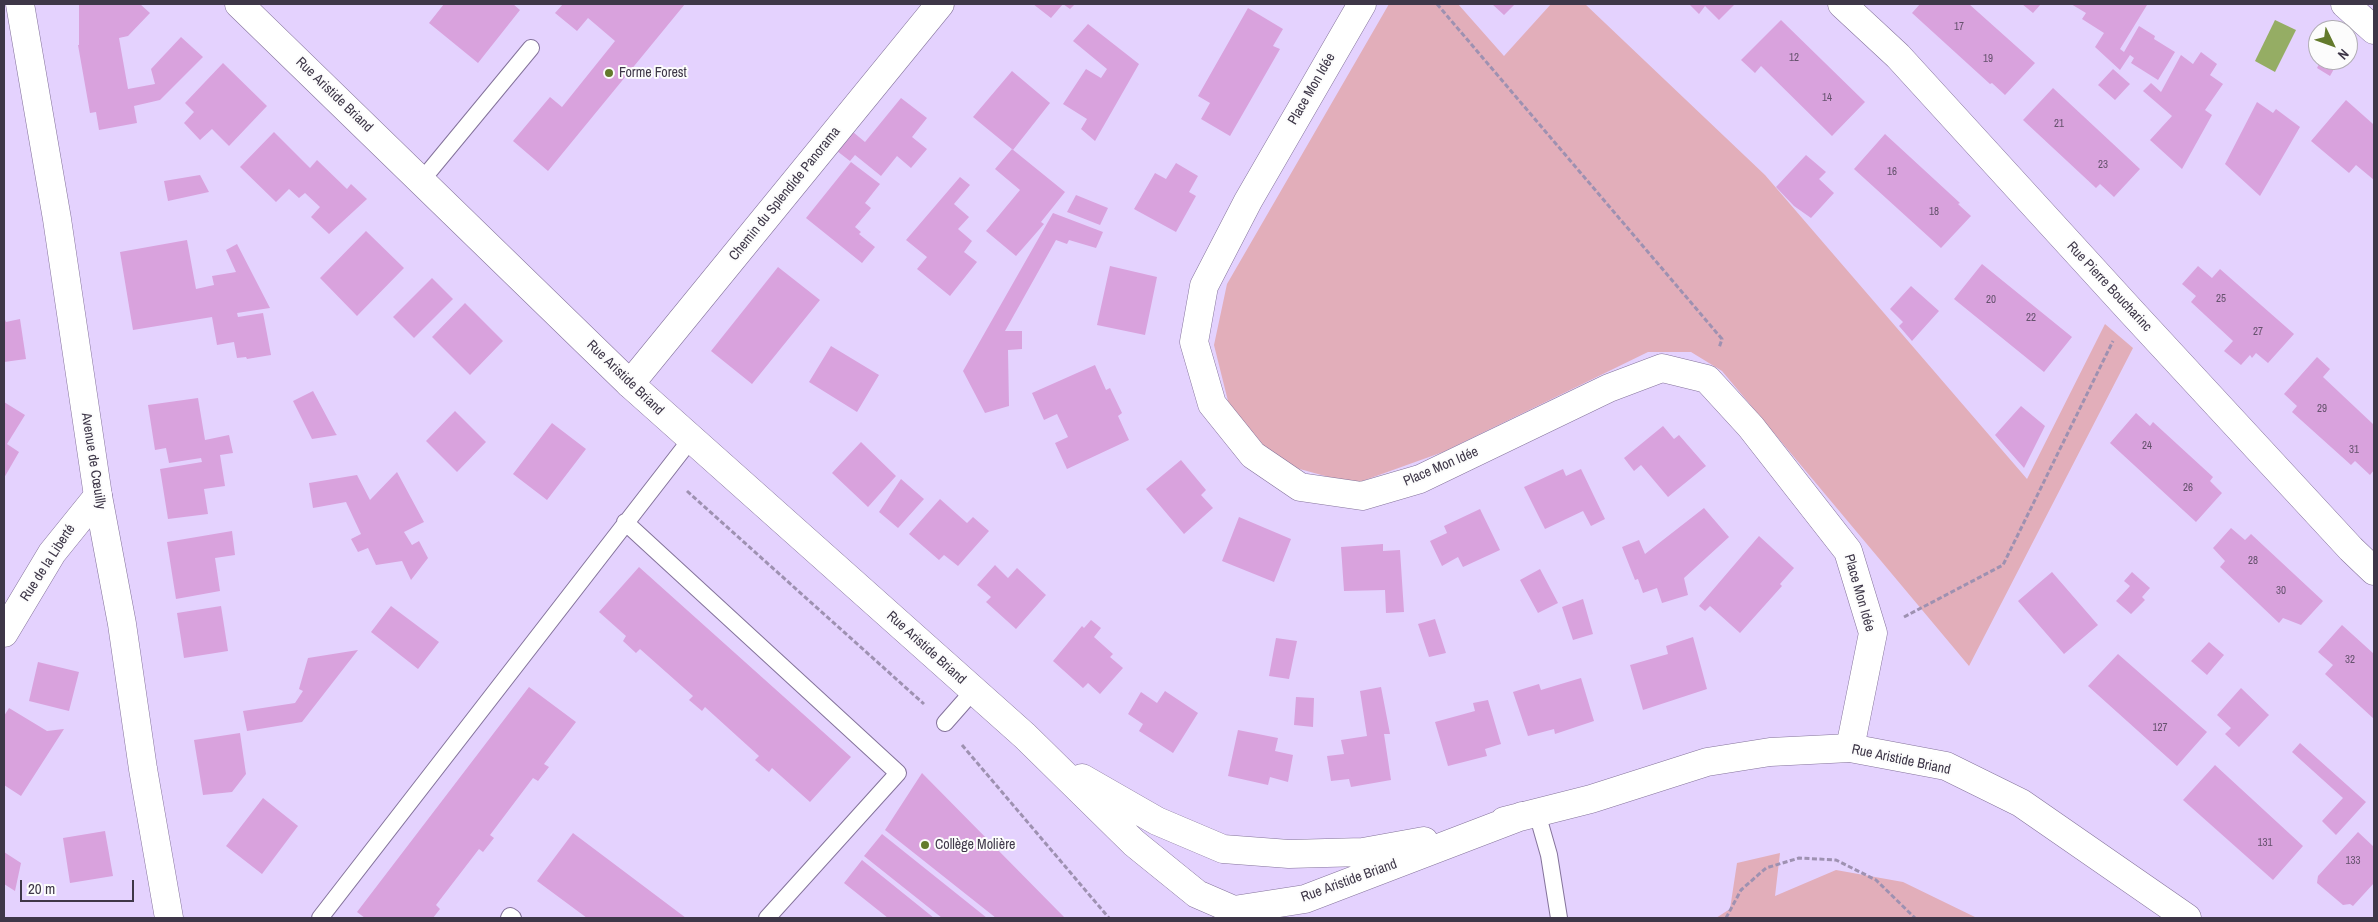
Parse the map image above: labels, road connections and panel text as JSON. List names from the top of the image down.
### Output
{
  "streets": {
    "street": [
      "Place Mon Idée",
      "Rue Aristide Briand",
      "Chemin du Splendide Panorama",
      "Rue Pierre Boucharinc",
      "Avenue de Cœuilly",
      "Rue de la Liberté"
    ]
  },
  "crossings": [
    ["Place Mon Idée", "Rue Aristide Briand"],
    ["Rue Aristide Briand", "Chemin du Splendide Panorama"],
    ["Avenue de Cœuilly", "Rue de la Liberté"]
  ],
  "places": ["Forme Forest", "Collège Molière"],
  "house_numbers": [
    "17",
    "12",
    "19",
    "14",
    "21",
    "23",
    "16",
    "18",
    "25",
    "20",
    "22",
    "27",
    "29",
    "24",
    "31",
    "26",
    "28",
    "30",
    "32",
    "127",
    "131",
    "133"
  ],
  "scale_bar": "20 m",
  "north": "bottom right"
}
